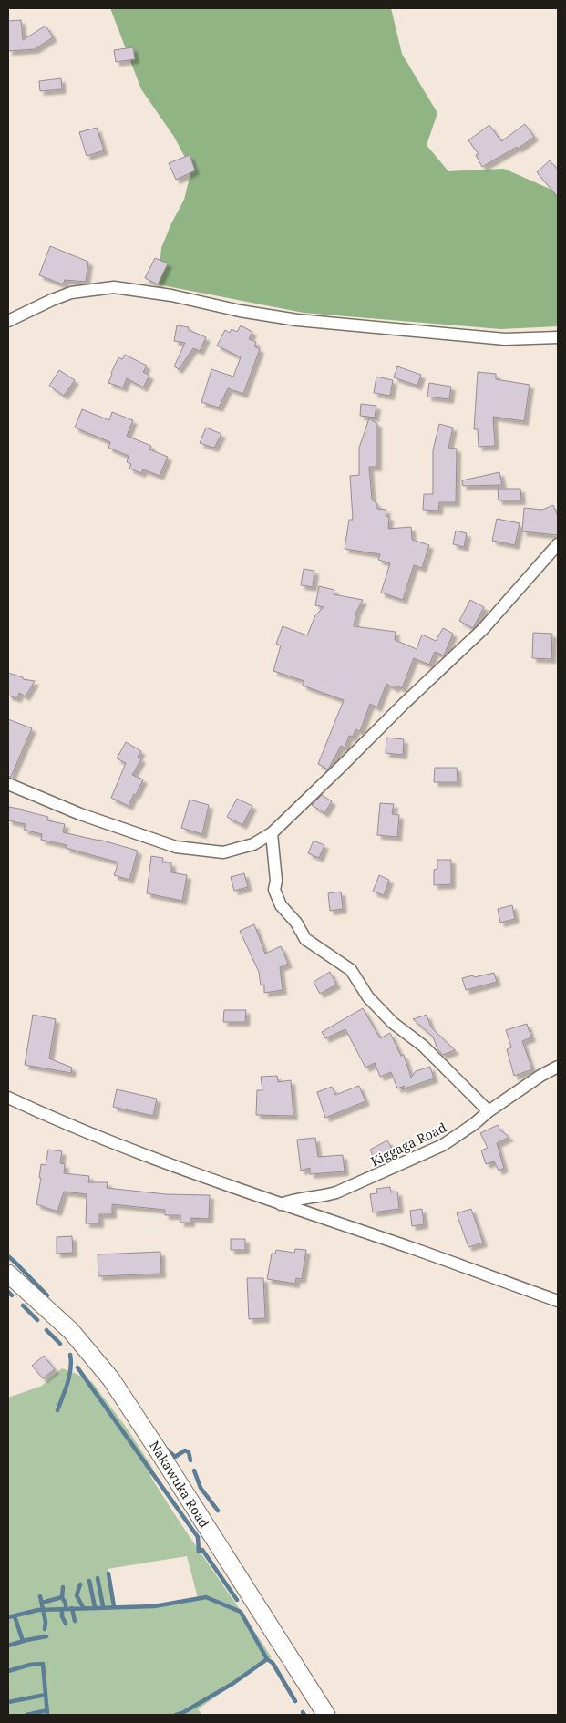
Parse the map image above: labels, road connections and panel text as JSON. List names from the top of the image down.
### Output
{
  "streets": {
    "main road": ["Nakawuka Road"],
    "street": ["Kiggaga Road"]
  }
}
